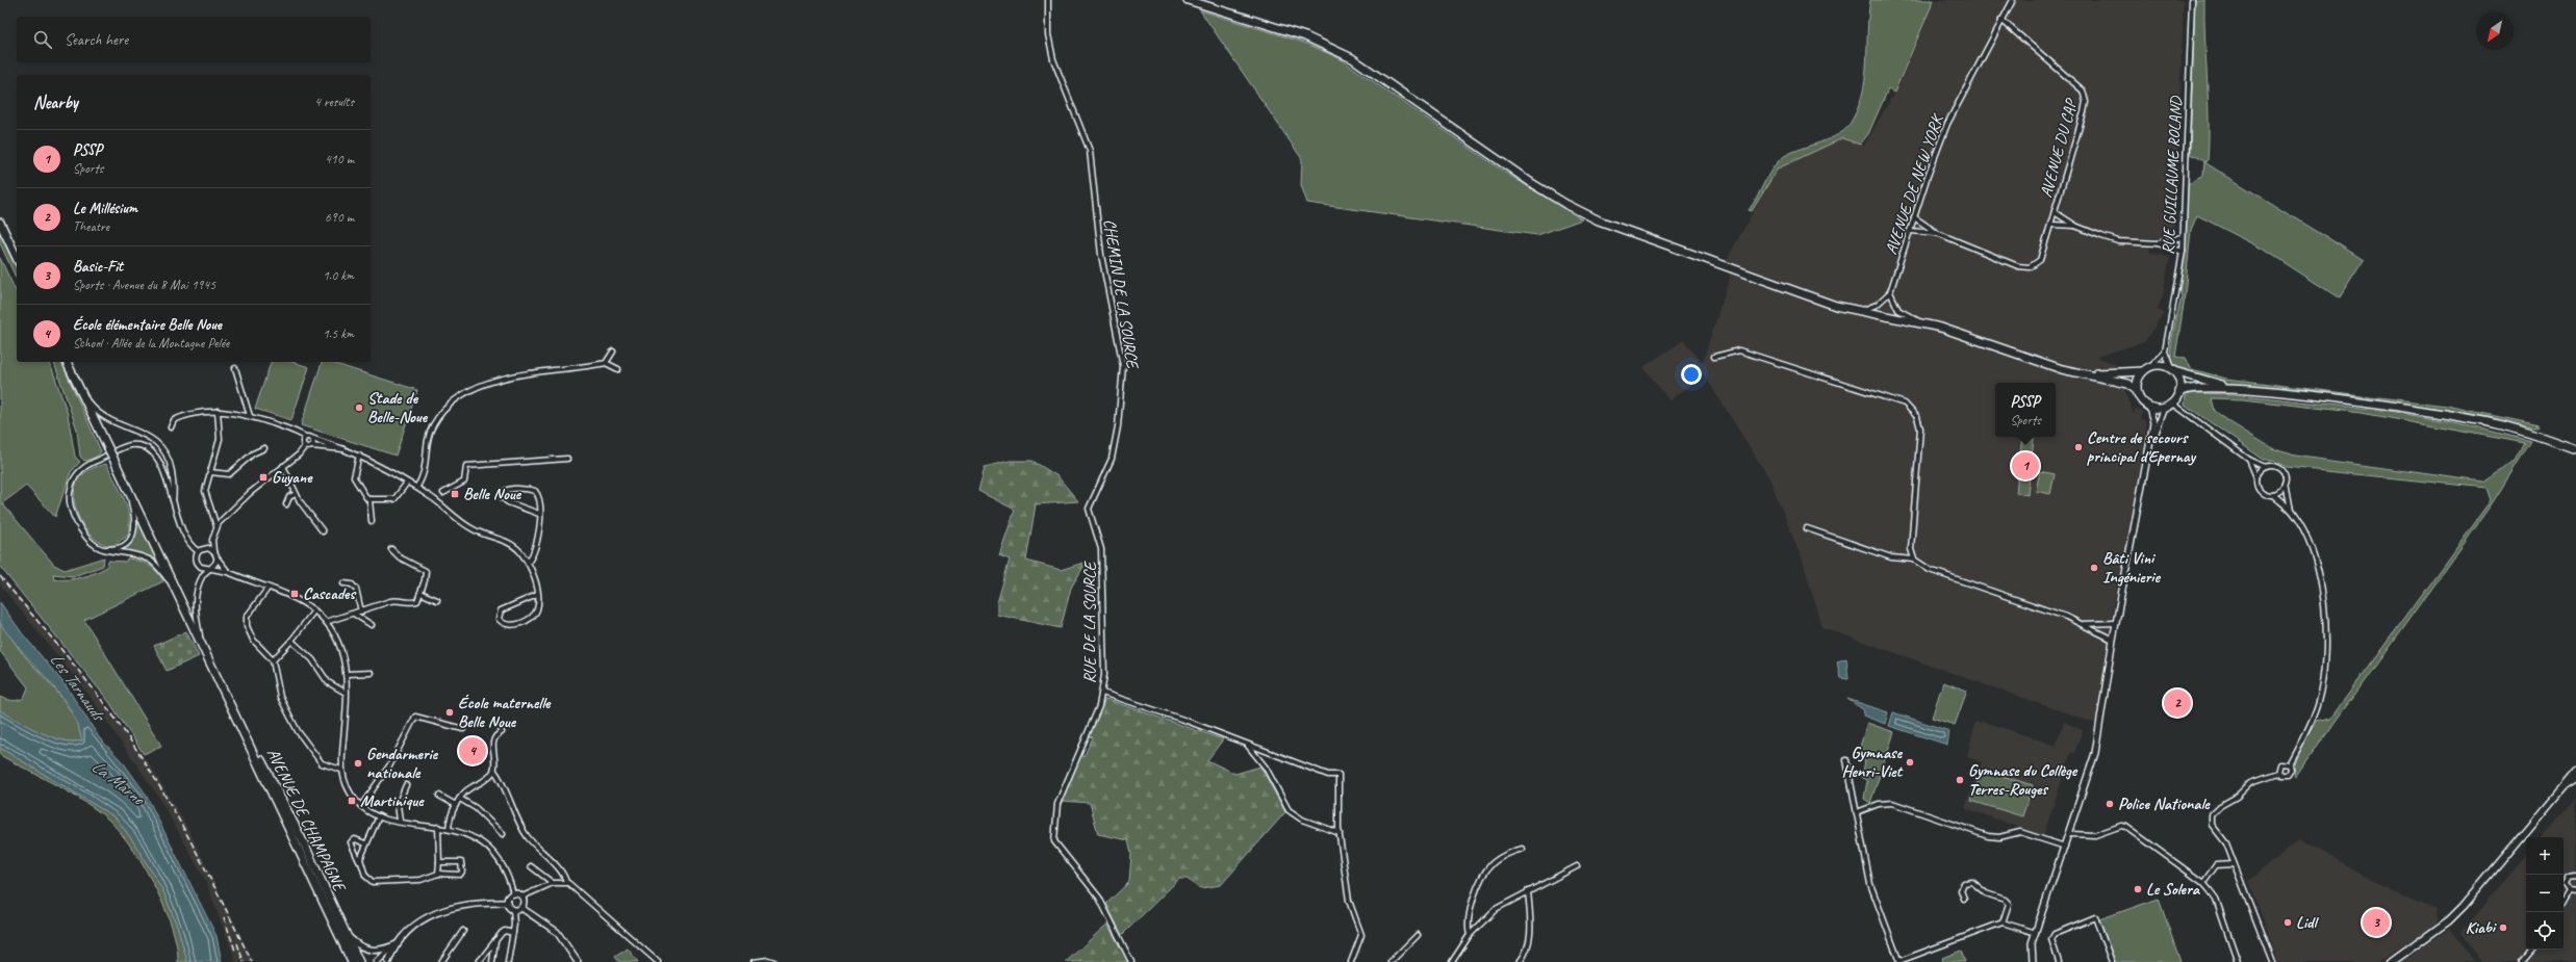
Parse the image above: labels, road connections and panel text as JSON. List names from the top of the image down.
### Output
{
  "streets": {
    "main road": ["AVENUE DE CHAMPAGNE"],
    "street": [
      "AVENUE DU CAP",
      "RUE GUILLAUME ROLAND",
      "AVENUE DE NEW YORK",
      "CHEMIN DE LA SOURCE",
      "RUE DE LA SOURCE"
    ]
  },
  "crossings": [
    ["AVENUE DU CAP", "AVENUE DE NEW YORK"],
    ["CHEMIN DE LA SOURCE", "RUE DE LA SOURCE"]
  ],
  "water": ["Les Tarnauds", "La Marne"],
  "places": {
    "other": [
      "Stade de Belle-Noue",
      "Centre de secours principal d'Epernay",
      "Bâti Vini Ingénierie",
      "École maternelle Belle Noue",
      "Gymnase Henri-Viet",
      "Gendarmerie nationale",
      "Gymnase du Collège Terres-Rouges",
      "Police Nationale",
      "Le Solera",
      "Lidl",
      "Kiabi"
    ],
    "transit": [
      "Guyane",
      "Belle Noue",
      "Cascades",
      "Martinique"
    ]
  },
  "north": "bottom left",
  "page": {
    "search": "Search here",
    "heading": ["Nearby", "4 results"],
    "list": [
      {
        "mark": "1",
        "name": "PSSP",
        "note": "Sports",
        "value": "410 m"
      },
      {
        "mark": "2",
        "name": "Le Millésium",
        "note": "Theatre",
        "value": "690 m"
      },
      {
        "mark": "3",
        "name": "Basic-Fit",
        "note": "Sports · Avenue du 8 Mai 1945",
        "value": "1.0 km"
      },
      {
        "mark": "4",
        "name": "École élémentaire Belle Noue",
        "note": "School · Allée de la Montagne Pelée",
        "value": "1.5 km"
      }
    ],
    "popup": ["PSSP", "Sports"],
    "pins": [
      "1",
      "2",
      "4",
      "3"
    ],
    "map_buttons": ["+", "−"]
  }
}
